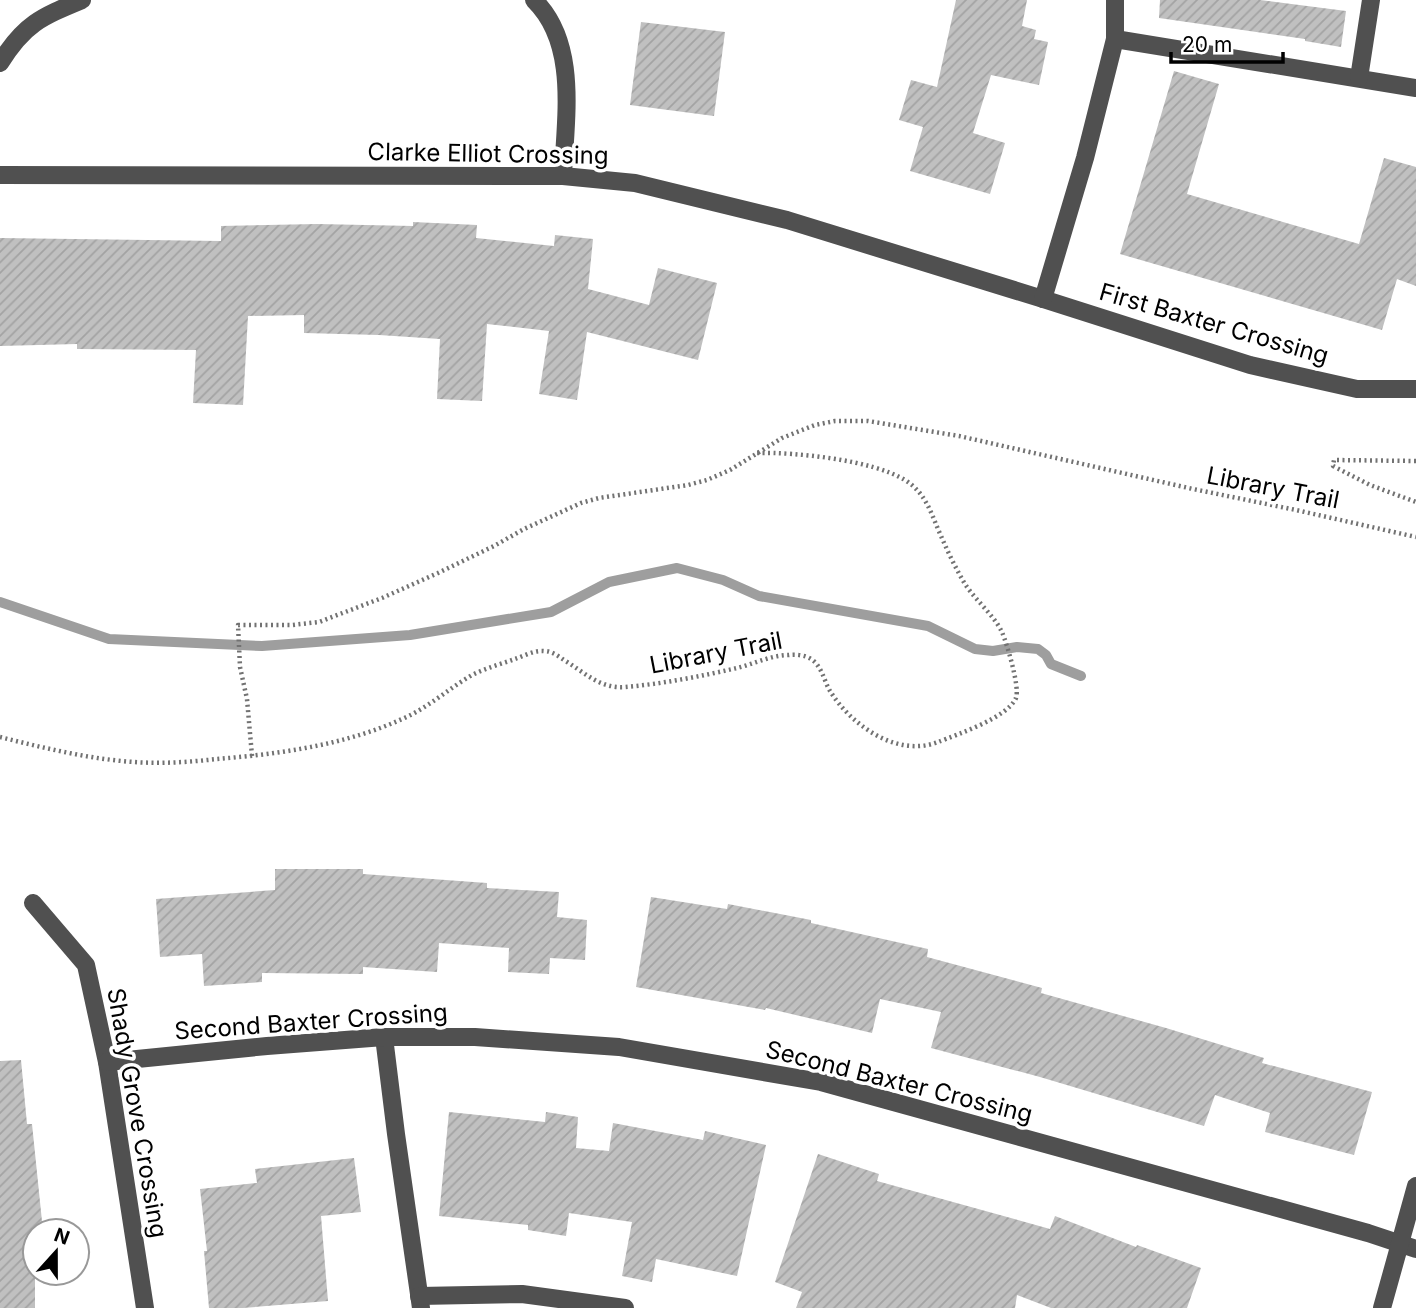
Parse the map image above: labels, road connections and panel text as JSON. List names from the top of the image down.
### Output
{
  "streets": {
    "street": [
      "Clarke Elliot Crossing",
      "First Baxter Crossing",
      "Second Baxter Crossing",
      "Shady Grove Crossing"
    ],
    "path": ["Library Trail"]
  },
  "crossings": [
    ["Clarke Elliot Crossing", "First Baxter Crossing"],
    ["Second Baxter Crossing", "Shady Grove Crossing"]
  ],
  "scale_bar": "20 m",
  "north": "top"
}
